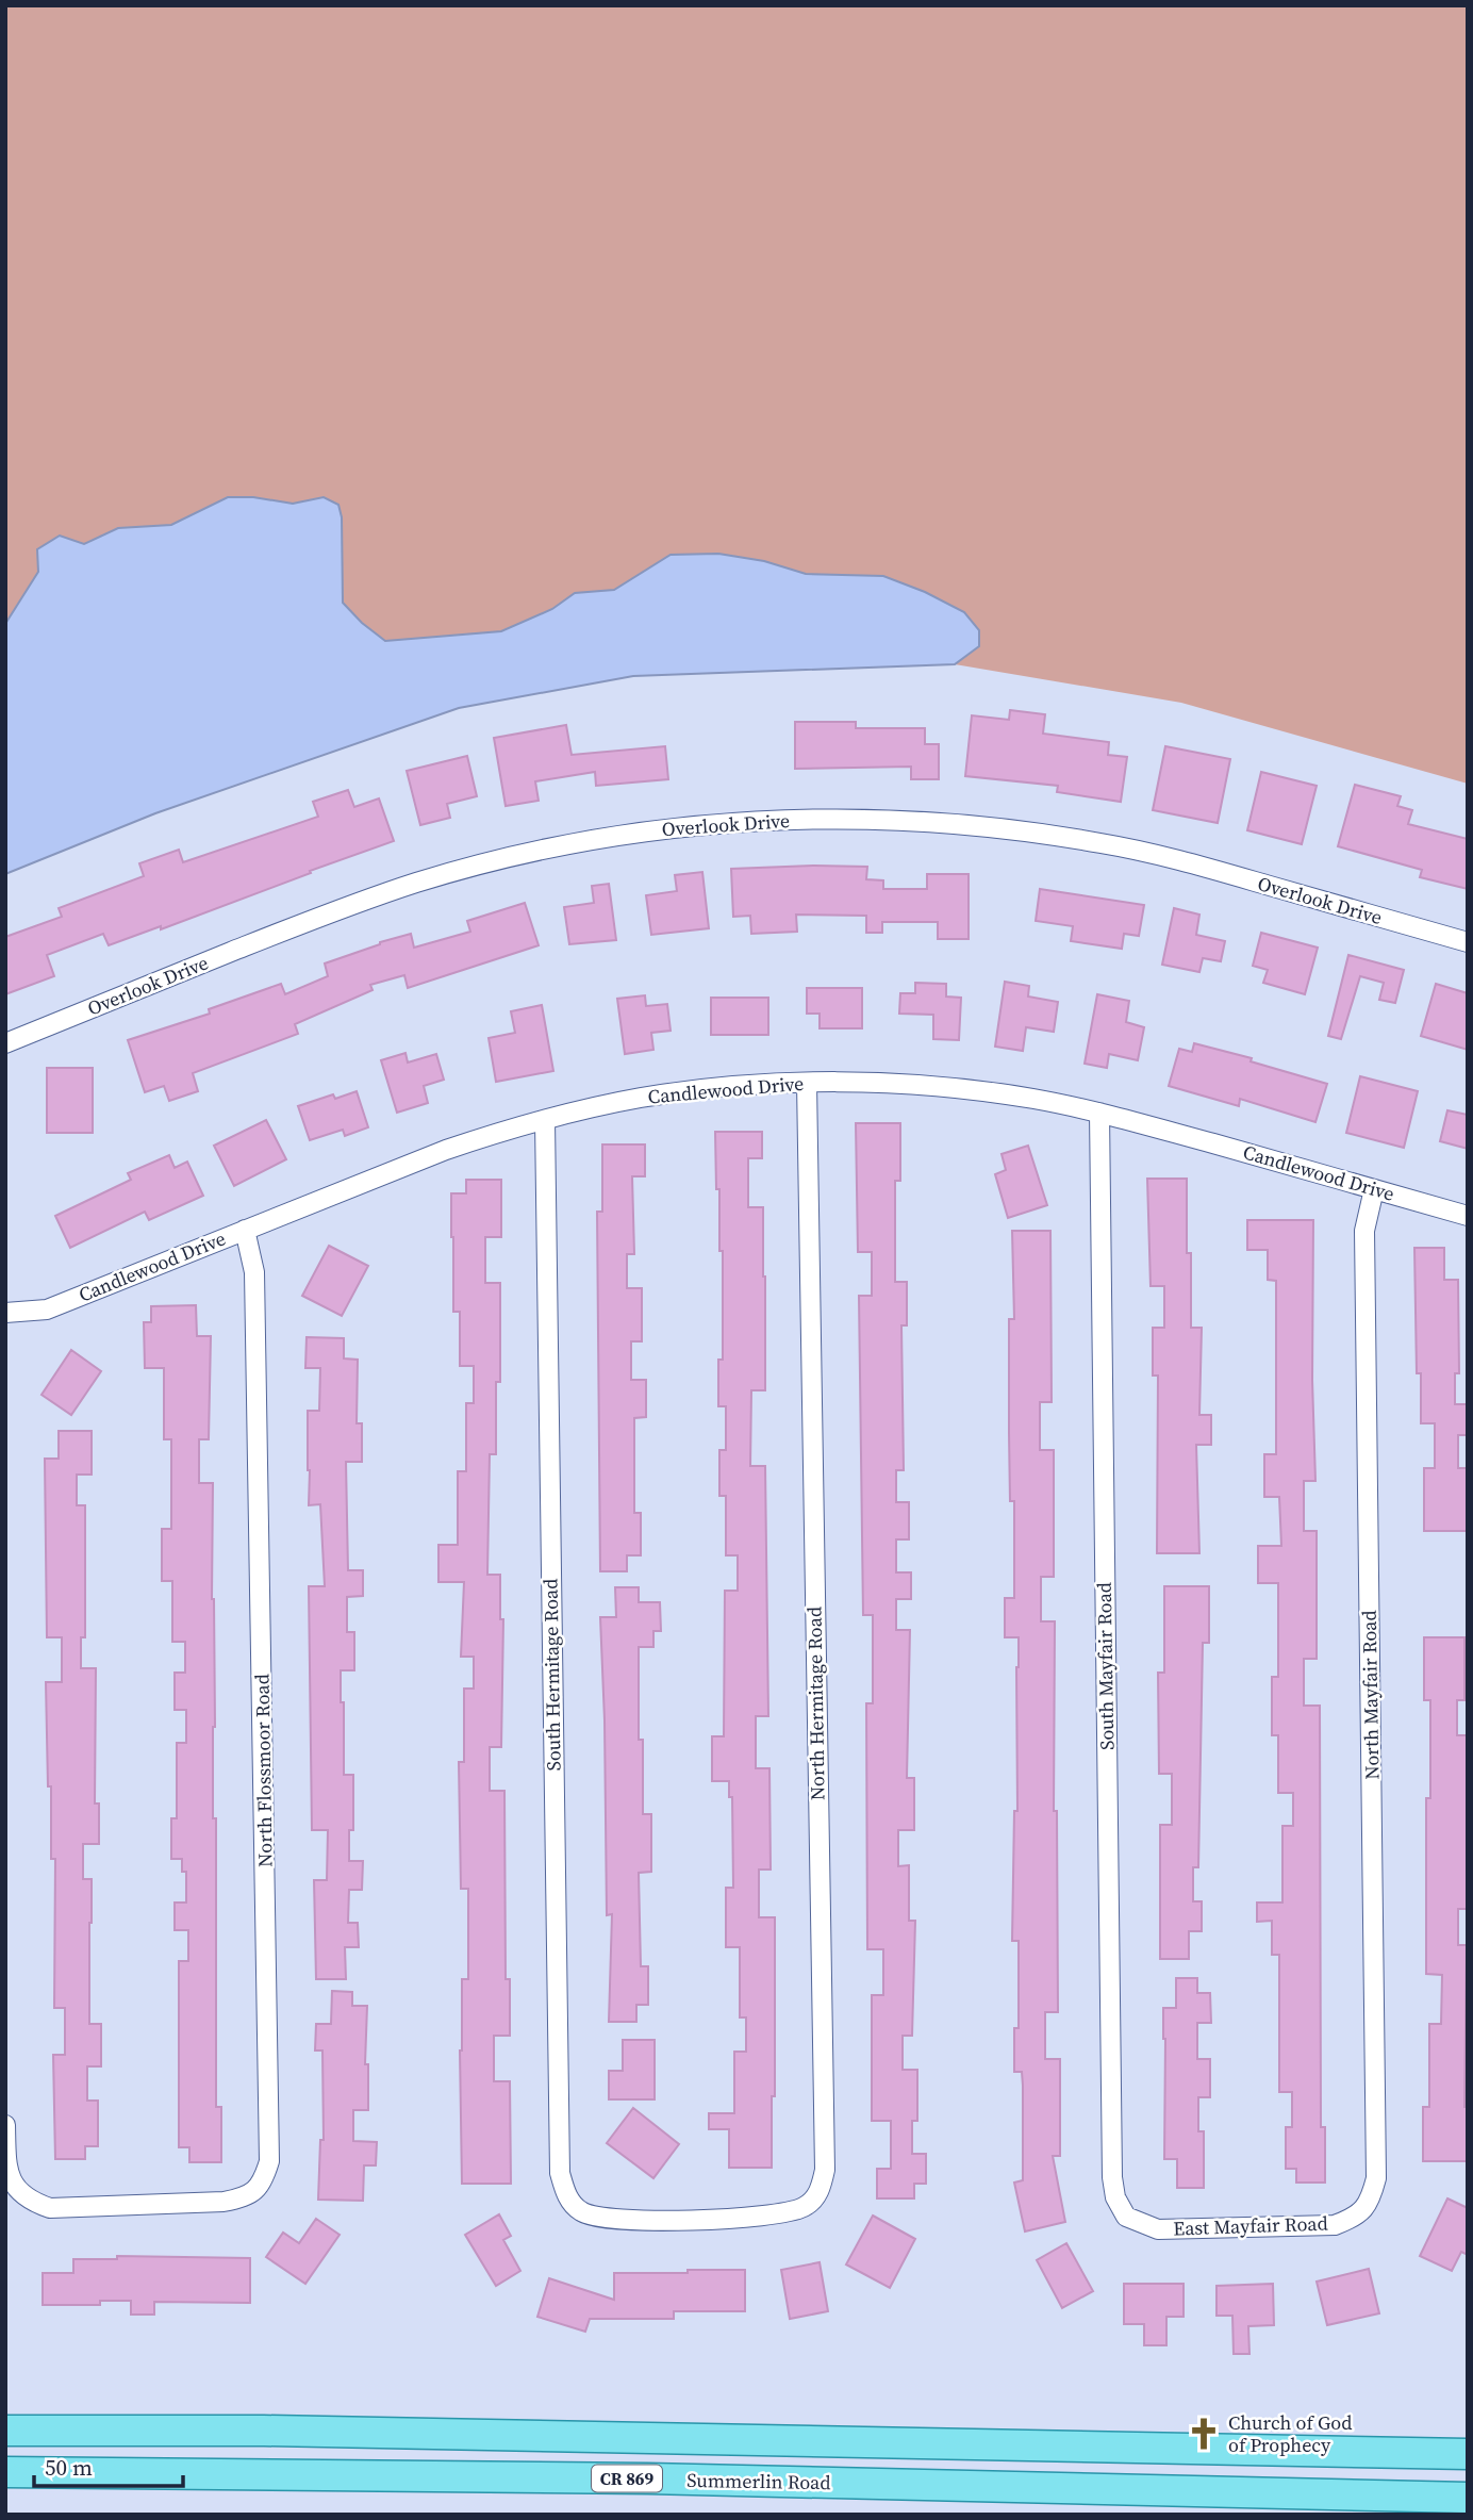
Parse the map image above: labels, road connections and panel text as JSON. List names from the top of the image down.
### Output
{
  "streets": {
    "main road": ["CR 869", "Summerlin Road"],
    "street": [
      "Overlook Drive",
      "Candlewood Drive",
      "South Mayfair Road",
      "South Hermitage Road",
      "North Mayfair Road",
      "North Hermitage Road",
      "North Flossmoor Road",
      "East Mayfair Road"
    ]
  },
  "crossings": [
    ["Candlewood Drive", "South Mayfair Road"],
    ["Candlewood Drive", "South Hermitage Road"],
    ["Candlewood Drive", "North Mayfair Road"],
    ["Candlewood Drive", "North Hermitage Road"],
    ["Candlewood Drive", "North Flossmoor Road"],
    ["South Mayfair Road", "East Mayfair Road"],
    ["South Hermitage Road", "North Hermitage Road"],
    ["North Mayfair Road", "East Mayfair Road"]
  ],
  "places": {
    "church": ["Church of God of Prophecy"]
  },
  "scale_bar": "50 m"
}
